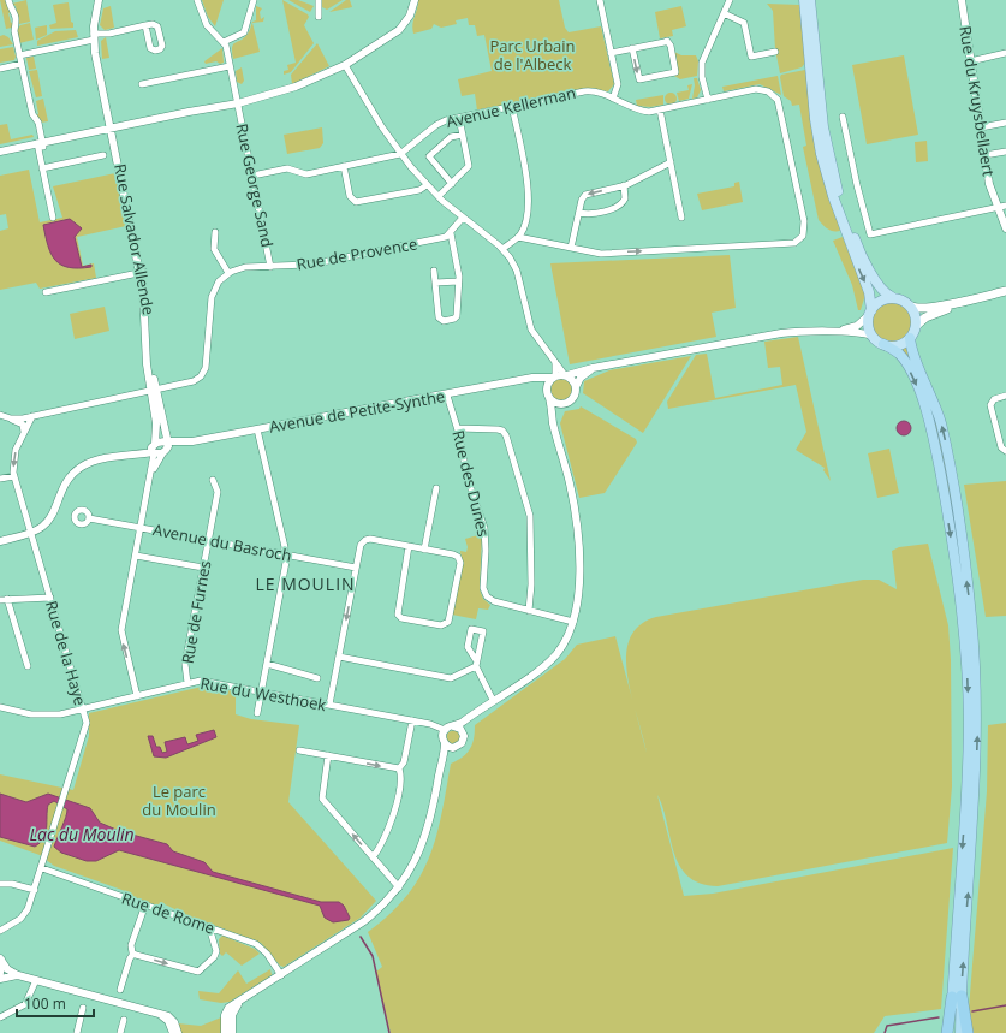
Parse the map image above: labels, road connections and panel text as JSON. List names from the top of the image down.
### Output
{
  "streets": {
    "street": [
      "Rue du Kruysbellaert",
      "Avenue Kellerman",
      "Rue George Sand",
      "Rue Salvador Allende",
      "Rue de Provence",
      "Avenue de Petite-Synthe",
      "Rue des Dunes",
      "Avenue du Basroch",
      "Rue de Furnes",
      "Rue de la Haye",
      "Rue du Westhoek",
      "Rue de Rome"
    ]
  },
  "crossings": [
    ["Rue George Sand", "Rue de Provence"],
    ["Rue Salvador Allende", "Avenue de Petite-Synthe"],
    ["Avenue de Petite-Synthe", "Rue des Dunes"],
    ["Avenue du Basroch", "Rue de Furnes"],
    ["Rue de Furnes", "Rue du Westhoek"],
    ["Rue de la Haye", "Rue du Westhoek"],
    ["Rue de la Haye", "Rue de Rome"]
  ],
  "districts": ["LE MOULIN"],
  "water": ["Lac du Moulin"],
  "parks": ["Parc Urbain de l'Albeck", "Le parc du Moulin"],
  "scale_bar": "100 m"
}
